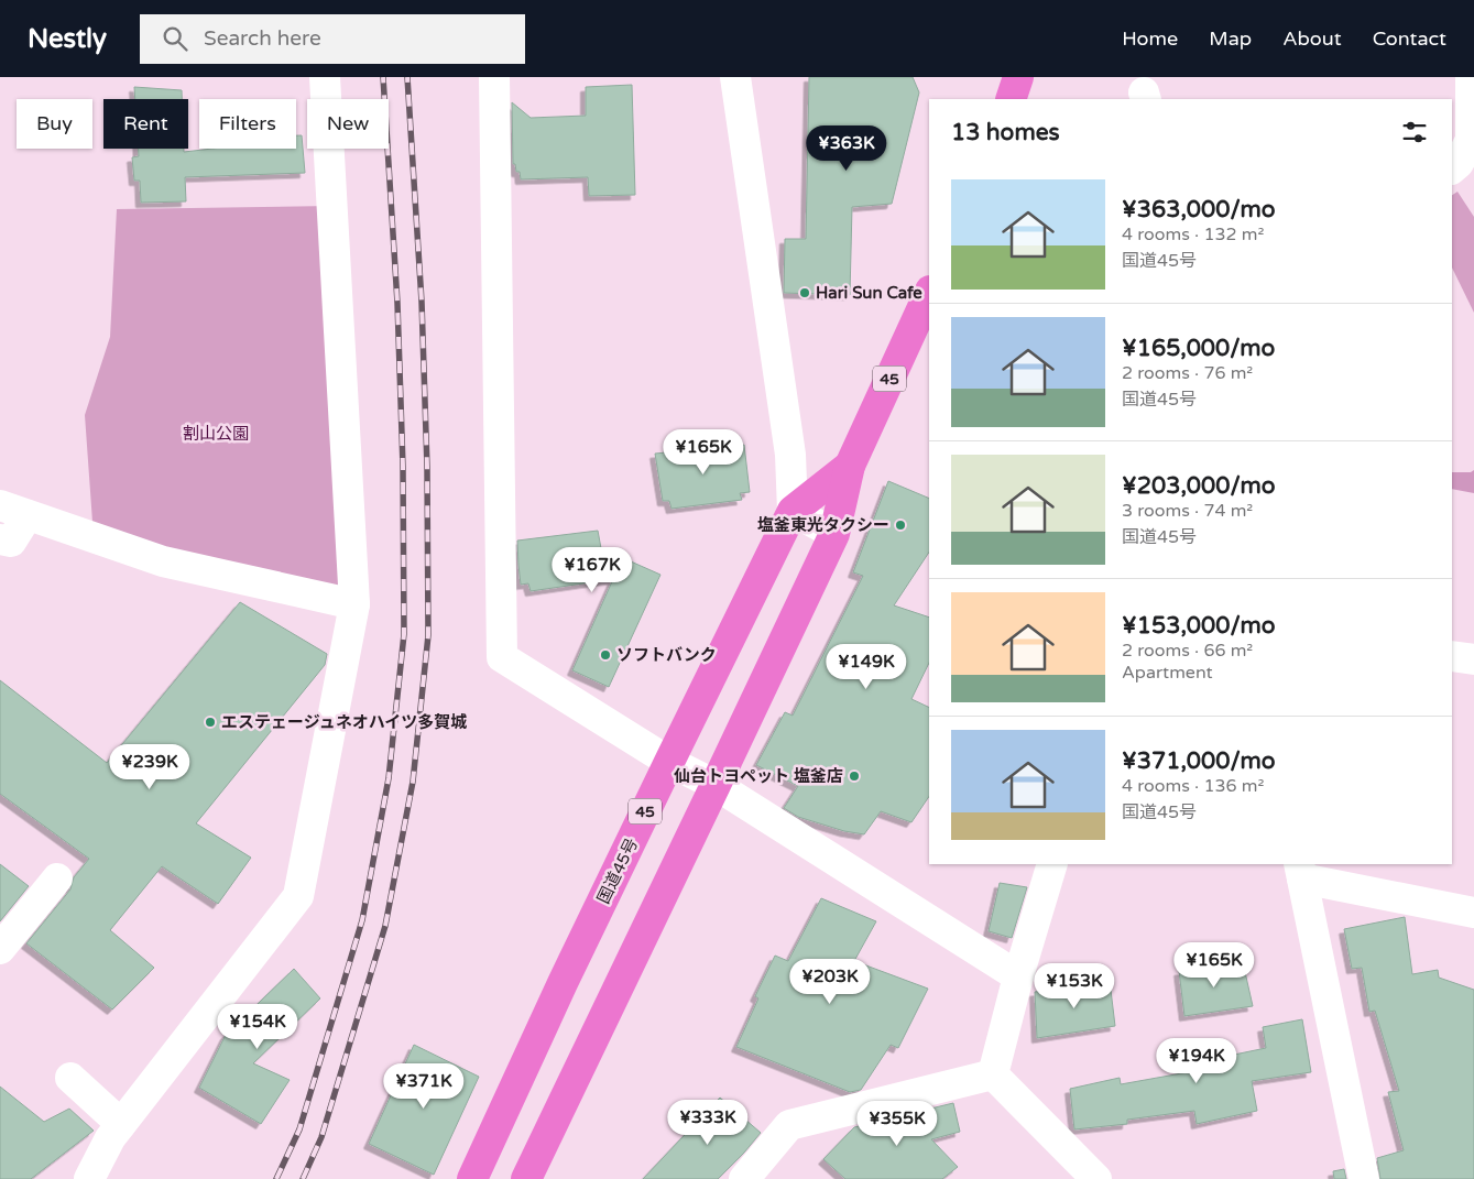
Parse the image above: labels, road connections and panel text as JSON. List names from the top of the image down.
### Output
{
  "streets": {
    "highway": ["45", "国道45号"]
  },
  "parks": ["割山公園"],
  "places": [
    "Hari Sun Cafe",
    "塩釜東光タクシー",
    "ソフトバンク",
    "エステェージュネオハイツ多賀城",
    "仙台トヨペット 塩釜店"
  ],
  "page": {
    "header": "Nestly",
    "search": "Search here",
    "nav": [
      "Home",
      "Map",
      "About",
      "Contact"
    ],
    "chip": [
      "Buy",
      "Rent",
      "Filters",
      "New"
    ],
    "heading": "13 homes",
    "price": [
      "¥363K",
      "¥165K",
      "¥167K",
      "¥149K",
      "¥239K",
      "¥165K",
      "¥203K",
      "¥153K",
      "¥154K",
      "¥194K",
      "¥371K",
      "¥333K",
      "¥355K"
    ],
    "list": [
      {
        "name": "¥363,000/mo",
        "note": "4 rooms · 132 m² · 国道45号"
      },
      {
        "name": "¥165,000/mo",
        "note": "2 rooms · 76 m² · 国道45号"
      },
      {
        "name": "¥203,000/mo",
        "note": "3 rooms · 74 m² · 国道45号"
      },
      {
        "name": "¥153,000/mo",
        "note": "2 rooms · 66 m² · Apartment"
      },
      {
        "name": "¥371,000/mo",
        "note": "4 rooms · 136 m² · 国道45号"
      }
    ]
  }
}
